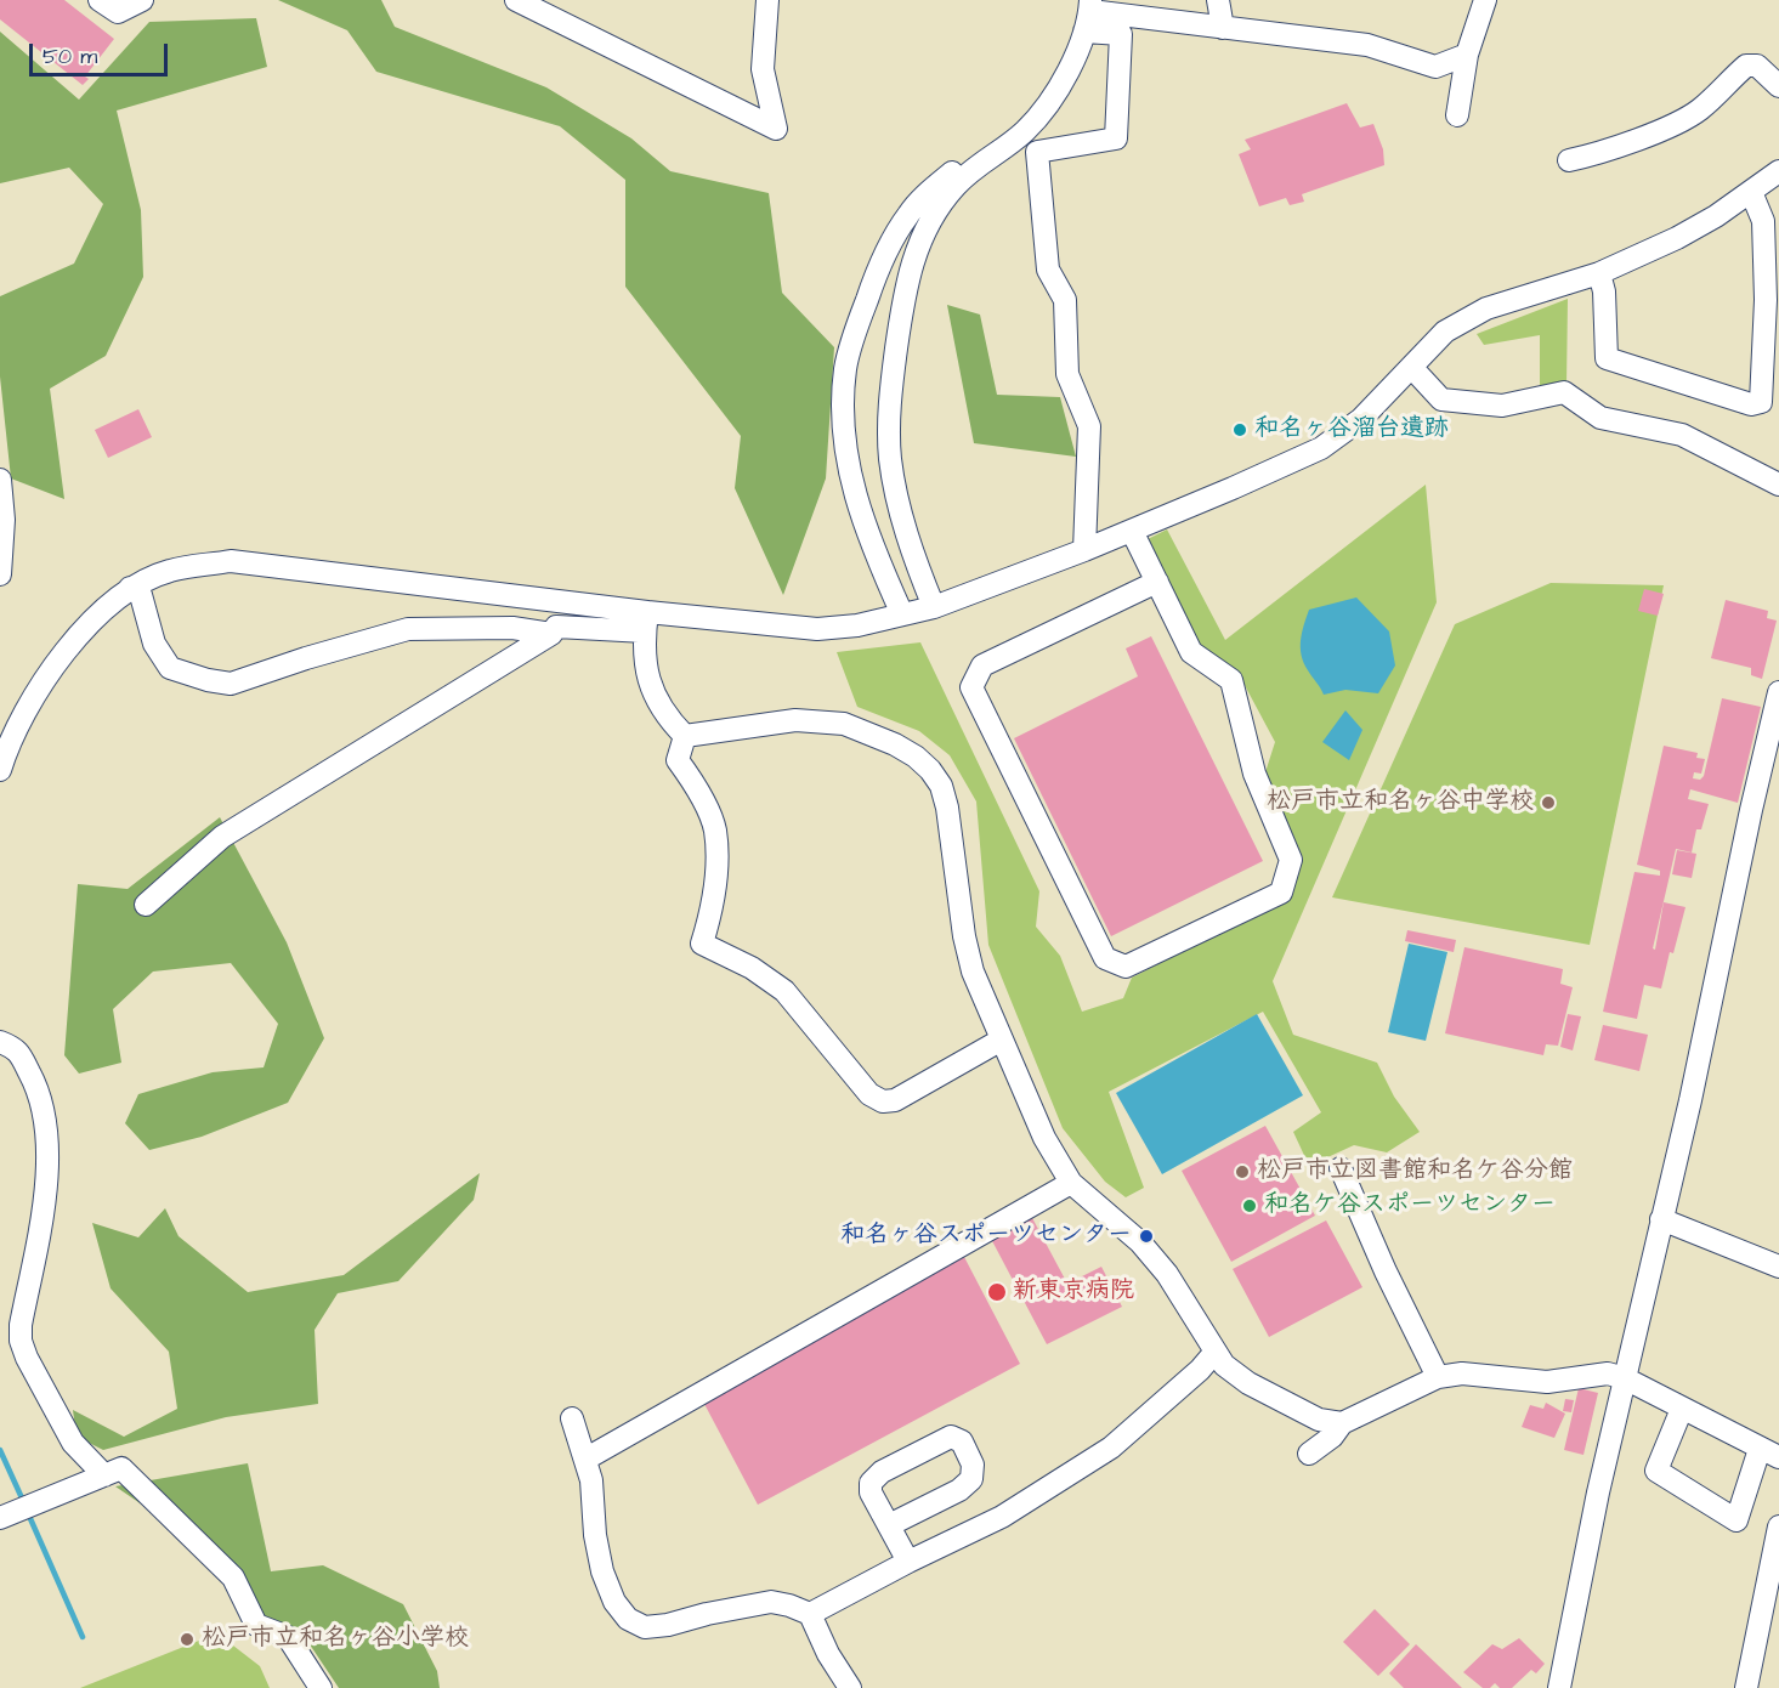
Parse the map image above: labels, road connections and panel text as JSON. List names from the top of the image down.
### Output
{
  "places": [
    "和名ヶ谷溜台遺跡",
    "松戸市立和名ヶ谷中学校",
    "松戸市立図書館和名ケ谷分館",
    "和名ケ谷スポーツセンター",
    "和名ヶ谷スポーツセンター",
    "新東京病院",
    "松戸市立和名ヶ谷小学校"
  ],
  "scale_bar": "50 m"
}
